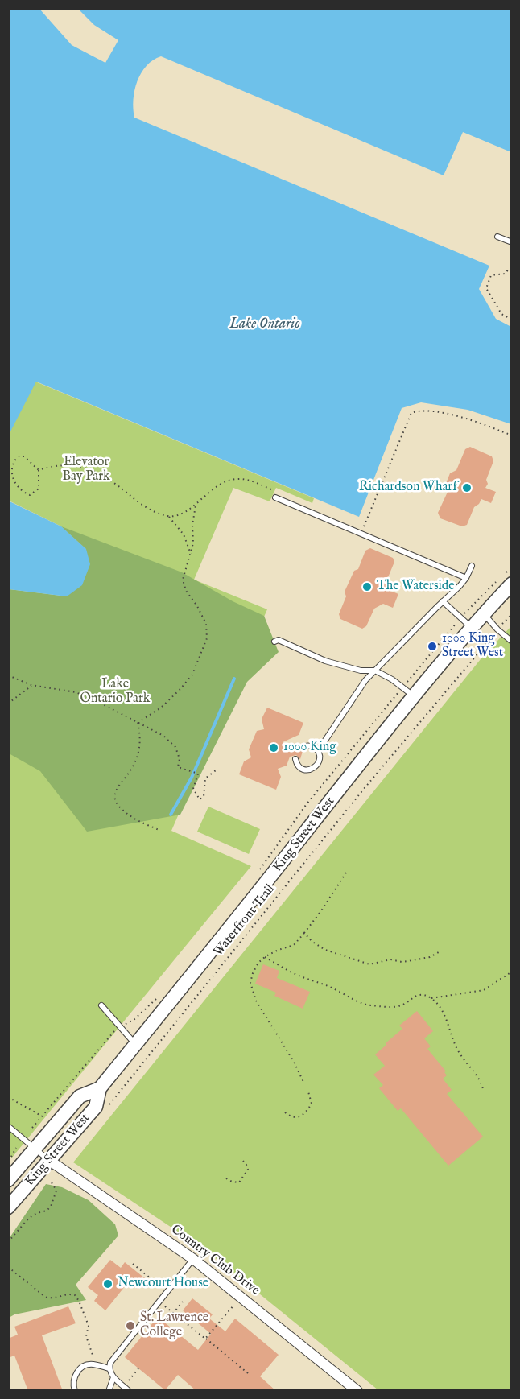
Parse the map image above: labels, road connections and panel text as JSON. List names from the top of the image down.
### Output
{
  "streets": {
    "main road": ["King Street West"],
    "street": ["Country Club Drive"],
    "path": ["Waterfront Trail"]
  },
  "crossings": [
    ["King Street West", "Country Club Drive"]
  ],
  "water": ["Lake Ontario"],
  "parks": ["Elevator Bay Park", "Lake Ontario Park"],
  "places": [
    "Richardson Wharf",
    "The Waterside",
    "1000 King Street West",
    "1000 King",
    "Newcourt House",
    "St. Lawrence College"
  ]
}
